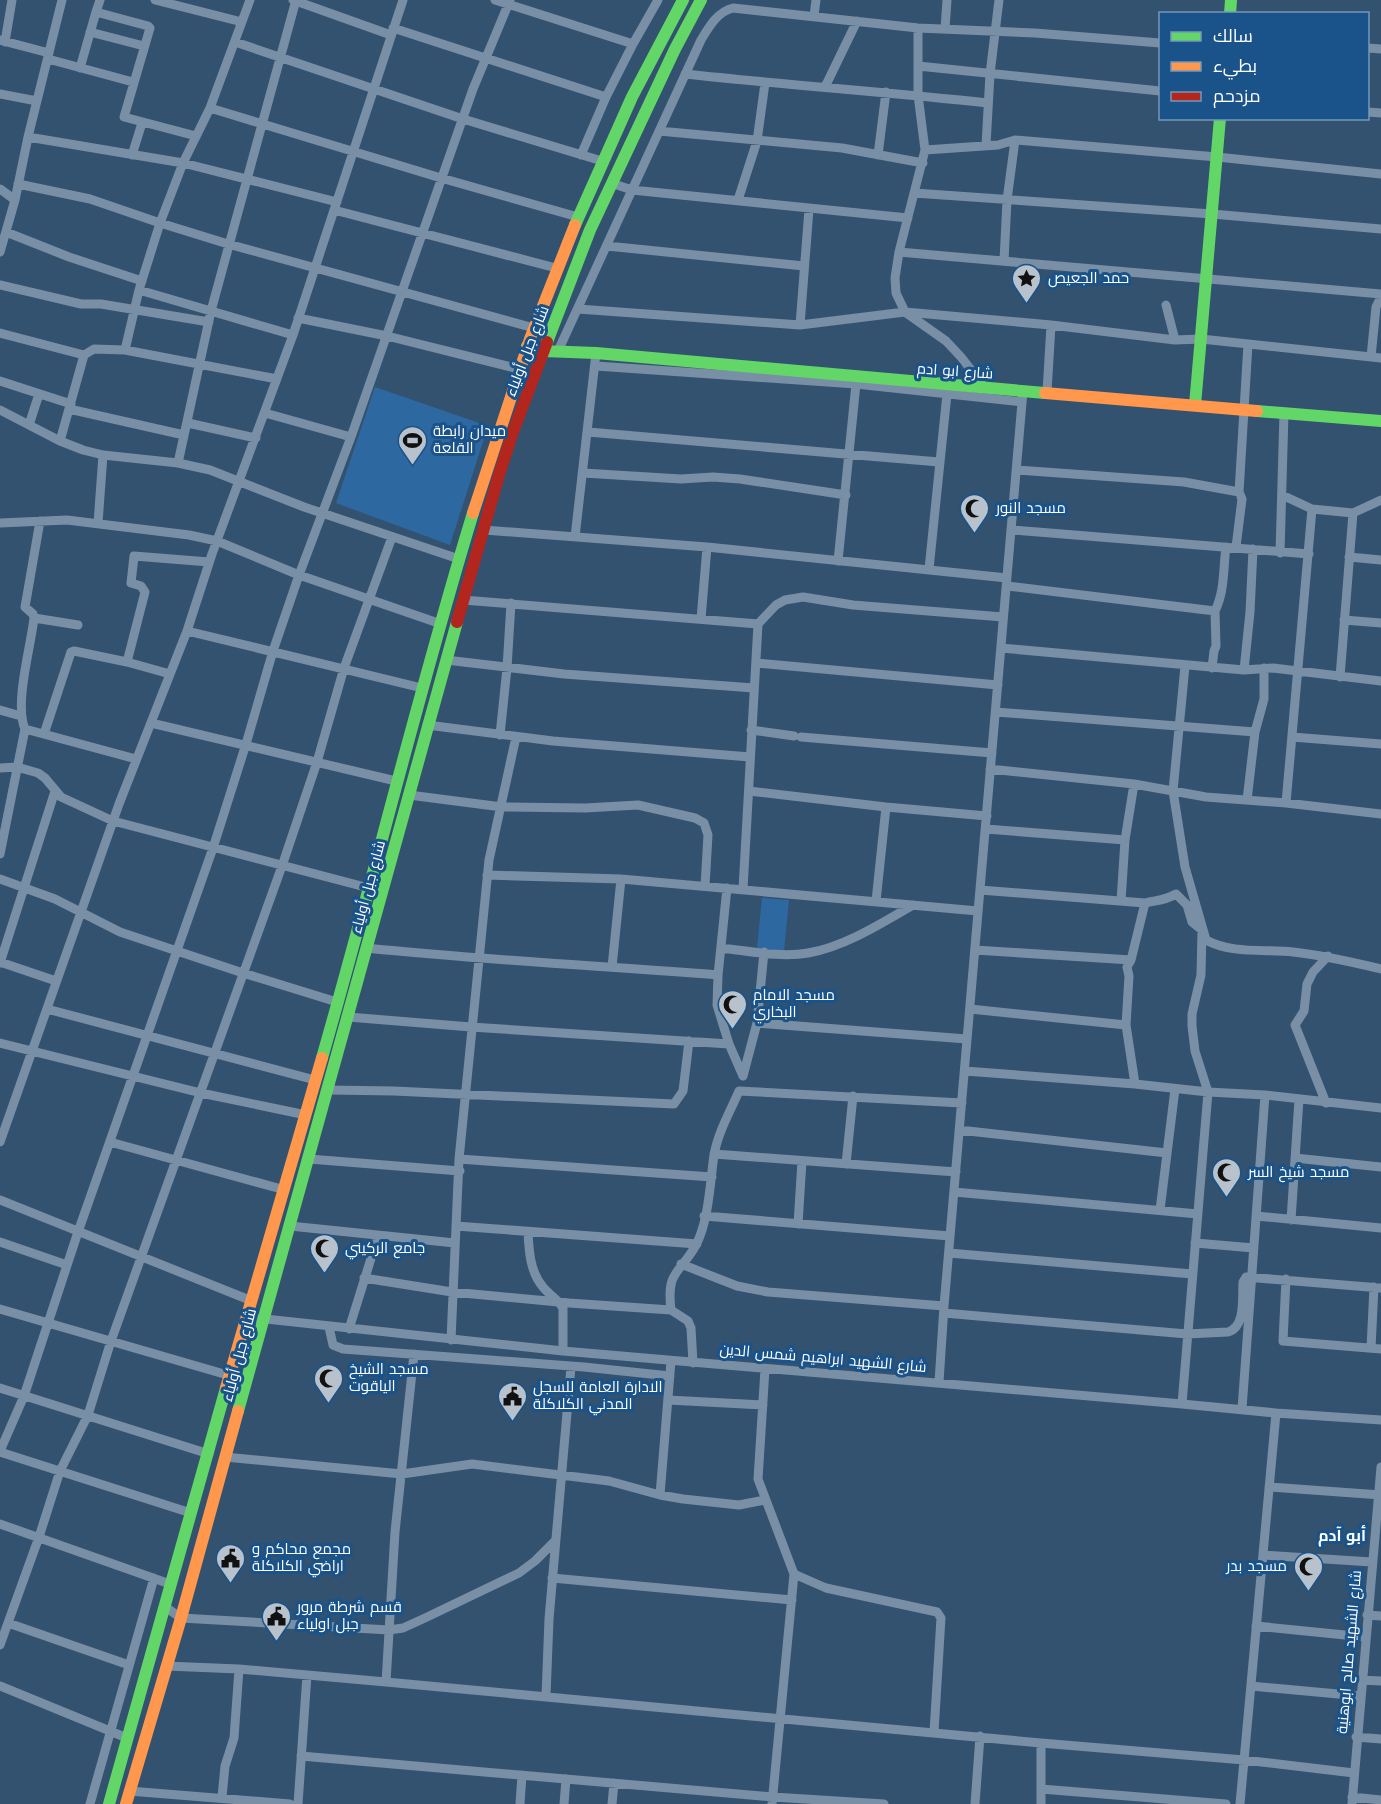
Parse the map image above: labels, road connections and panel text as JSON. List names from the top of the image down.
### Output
{
  "streets": {
    "main road": ["شارع جبل أولياء", "شارع ابو ادم"],
    "street": ["شارع الشهيد ابراهيم شمس الدين", "شارع الشهيد صالح ابوهنية"]
  },
  "crossings": [
    ["شارع جبل أولياء", "شارع ابو ادم"],
    ["شارع جبل أولياء", "شارع الشهيد ابراهيم شمس الدين"]
  ],
  "districts": ["أبو آدم"],
  "places": {
    "place": ["حمد الجعيص"],
    "sports": ["ميدان رابطة القلعة"],
    "mosque": [
      "مسجد النور",
      "مسجد الامام البخاري",
      "مسجد شيخ السر",
      "جامع الركيني",
      "مسجد الشيخ الياقوت",
      "مسجد بدر"
    ],
    "public building": ["الادارة العامة للسجل المدني الكلاكلة", "مجمع محاكم و اراضي الكلاكلة", "قسم شرطة مرور جبل اولياء"]
  },
  "legend": ["سالك", "بطيء", "مزدحم"]
}
